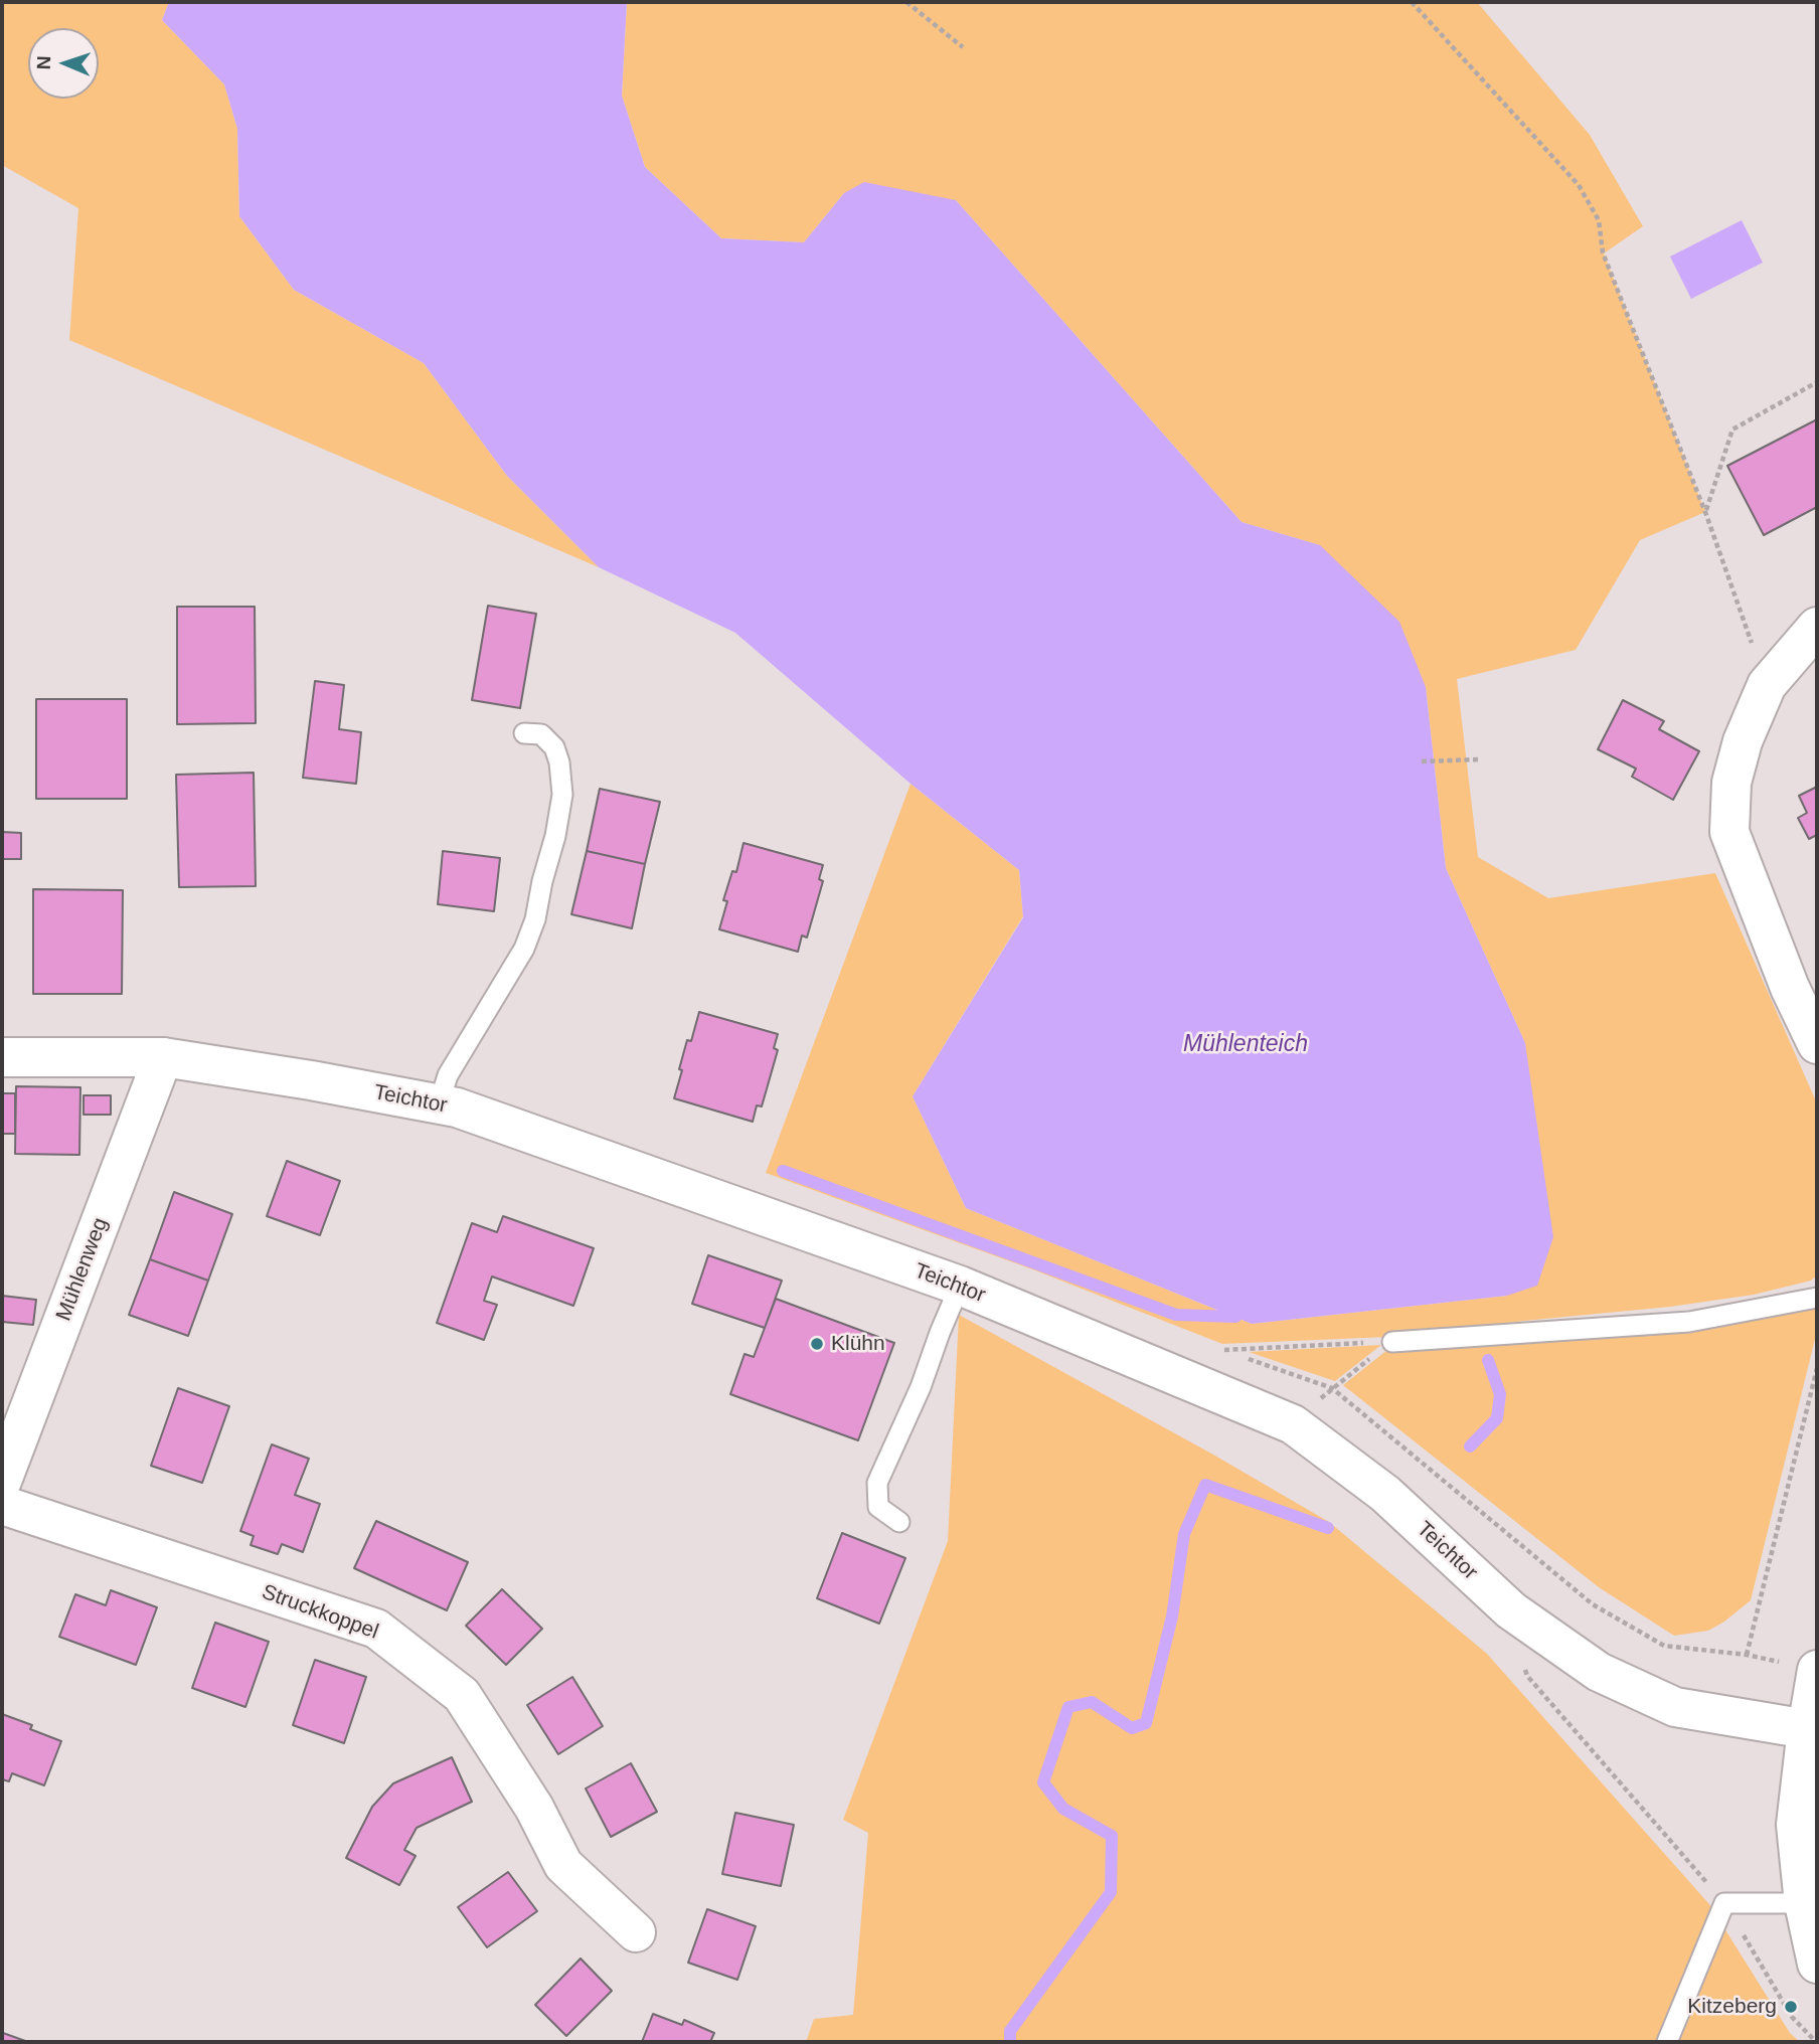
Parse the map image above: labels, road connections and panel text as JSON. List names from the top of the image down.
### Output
{
  "streets": {
    "street": ["Teichtor", "Mühlenweg", "Struckkoppel"]
  },
  "crossings": [
    ["Teichtor", "Mühlenweg"]
  ],
  "water": ["Mühlenteich"],
  "places": ["Klühn", "Kitzeberg"],
  "north": "left"
}
